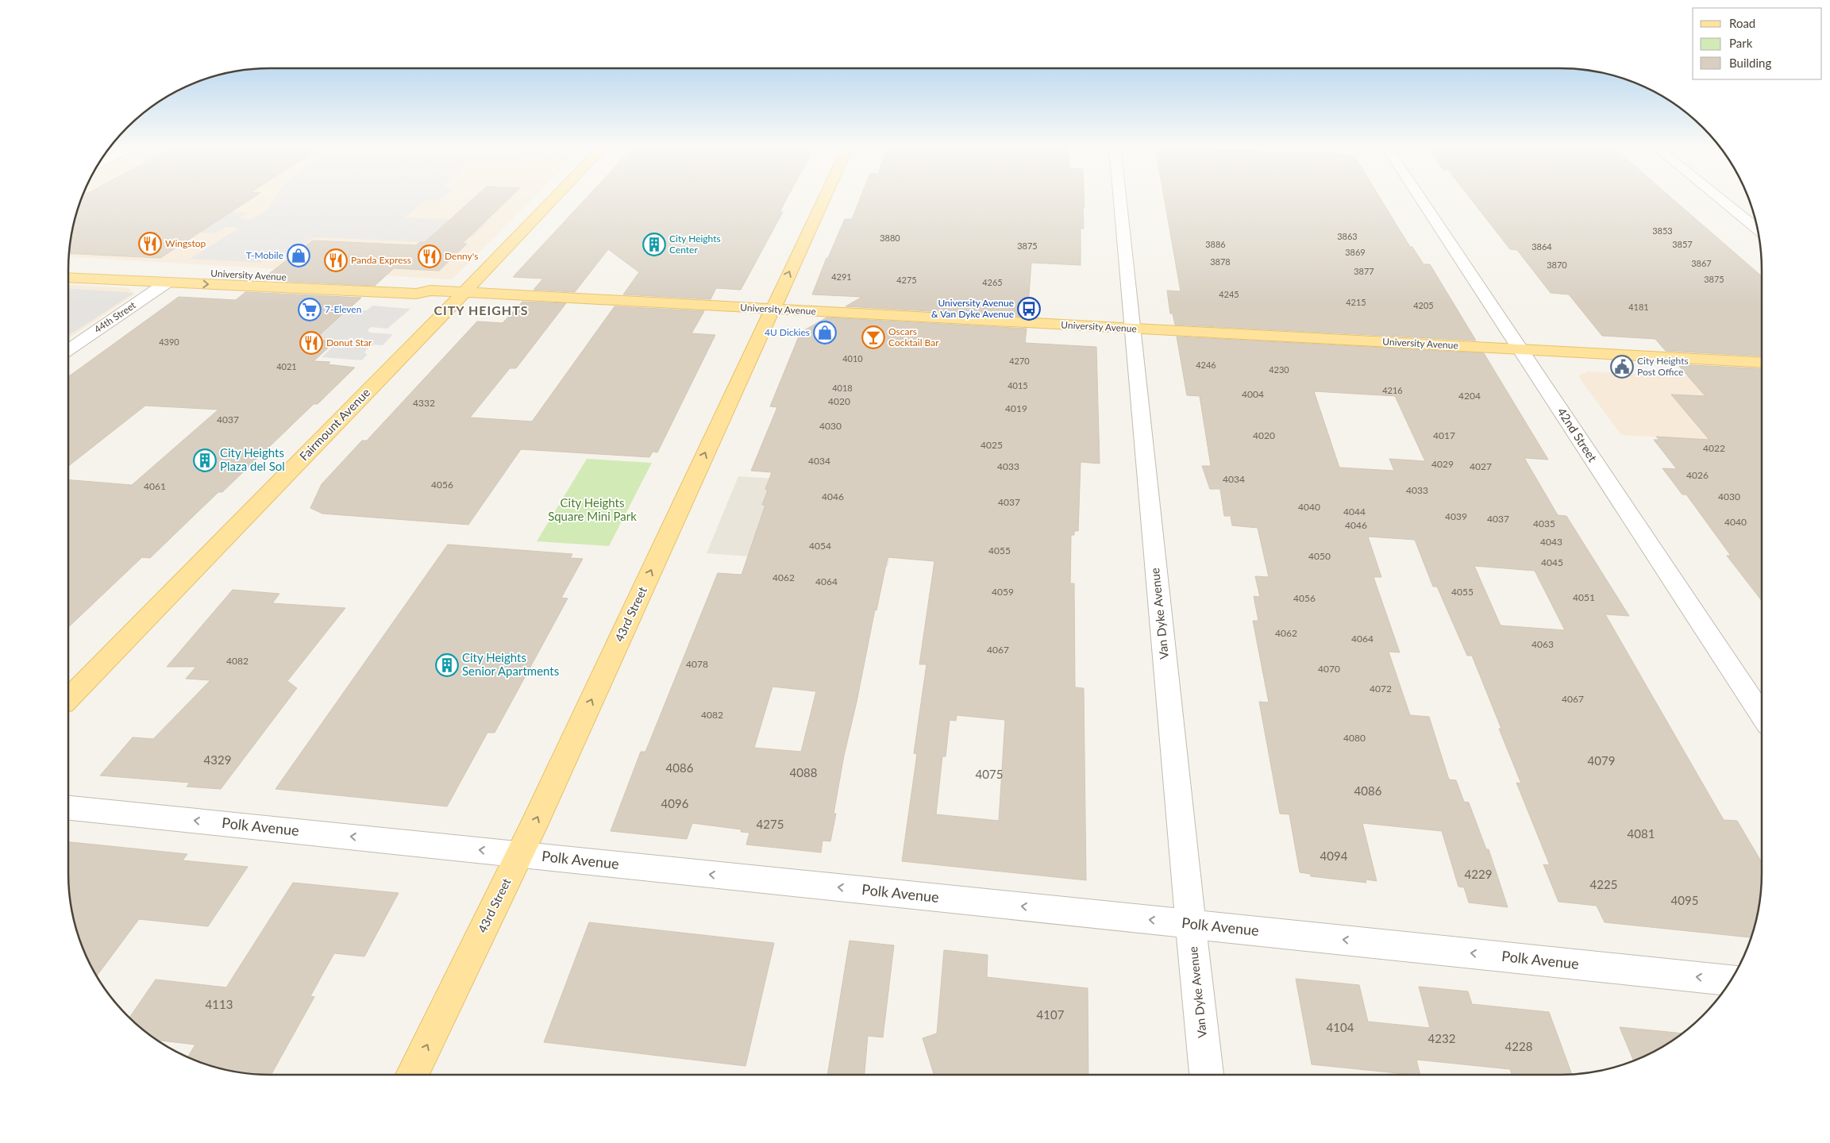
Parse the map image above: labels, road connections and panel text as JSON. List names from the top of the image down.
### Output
{
  "streets": {
    "main road": ["University Avenue", "Fairmount Avenue", "43rd Street"],
    "street": [
      "44th Street",
      "42nd Street",
      "Van Dyke Avenue",
      "Polk Avenue"
    ]
  },
  "crossings": [
    ["University Avenue", "44th Street"],
    ["University Avenue", "Fairmount Avenue"],
    ["University Avenue", "42nd Street"],
    ["University Avenue", "Van Dyke Avenue"],
    ["University Avenue", "43rd Street"],
    ["Van Dyke Avenue", "Polk Avenue"],
    ["43rd Street", "Polk Avenue"]
  ],
  "one_way": ["43rd Street", "Polk Avenue"],
  "districts": ["CITY HEIGHTS"],
  "parks": ["City Heights Square Mini Park"],
  "places": {
    "restaurant": [
      "Wingstop",
      "Denny's",
      "Panda Express",
      "Donut Star"
    ],
    "building": ["City Heights Center", "City Heights Plaza del Sol", "City Heights Senior Apartments"],
    "shop": ["T-Mobile", "4U Dickies"],
    "bus stop": ["University Avenue & Van Dyke Avenue"],
    "supermarket": ["7-Eleven"],
    "bar": ["Oscars Cocktail Bar"],
    "public building": ["City Heights Post Office"]
  },
  "house_numbers": [
    "3853",
    "3863",
    "3880",
    "3886",
    "3857",
    "3875",
    "3864",
    "3869",
    "3878",
    "3867",
    "3870",
    "3877",
    "4291",
    "3875",
    "4275",
    "4265",
    "4245",
    "4215",
    "4205",
    "4181",
    "4390",
    "4010",
    "4270",
    "4246",
    "4021",
    "4230",
    "4015",
    "4018",
    "4216",
    "4004",
    "4204",
    "4020",
    "4332",
    "4019",
    "4037",
    "4030",
    "4020",
    "4017",
    "4025",
    "4022",
    "4034",
    "4029",
    "4033",
    "4027",
    "4026",
    "4034",
    "4056",
    "4061",
    "4033",
    "4046",
    "4030",
    "4037",
    "4040",
    "4044",
    "4039",
    "4037",
    "4040",
    "4035",
    "4046",
    "4043",
    "4054",
    "4055",
    "4050",
    "4045",
    "4062",
    "4064",
    "4059",
    "4055",
    "4051",
    "4056",
    "4062",
    "4064",
    "4063",
    "4067",
    "4082",
    "4078",
    "4070",
    "4072",
    "4067",
    "4082",
    "4080",
    "4329",
    "4079",
    "4086",
    "4088",
    "4075",
    "4086",
    "4096",
    "4275",
    "4081",
    "4094",
    "4229",
    "4225",
    "4095",
    "4113",
    "4107",
    "4104",
    "4232",
    "4228"
  ],
  "legend": ["Road", "Park", "Building"]
}
